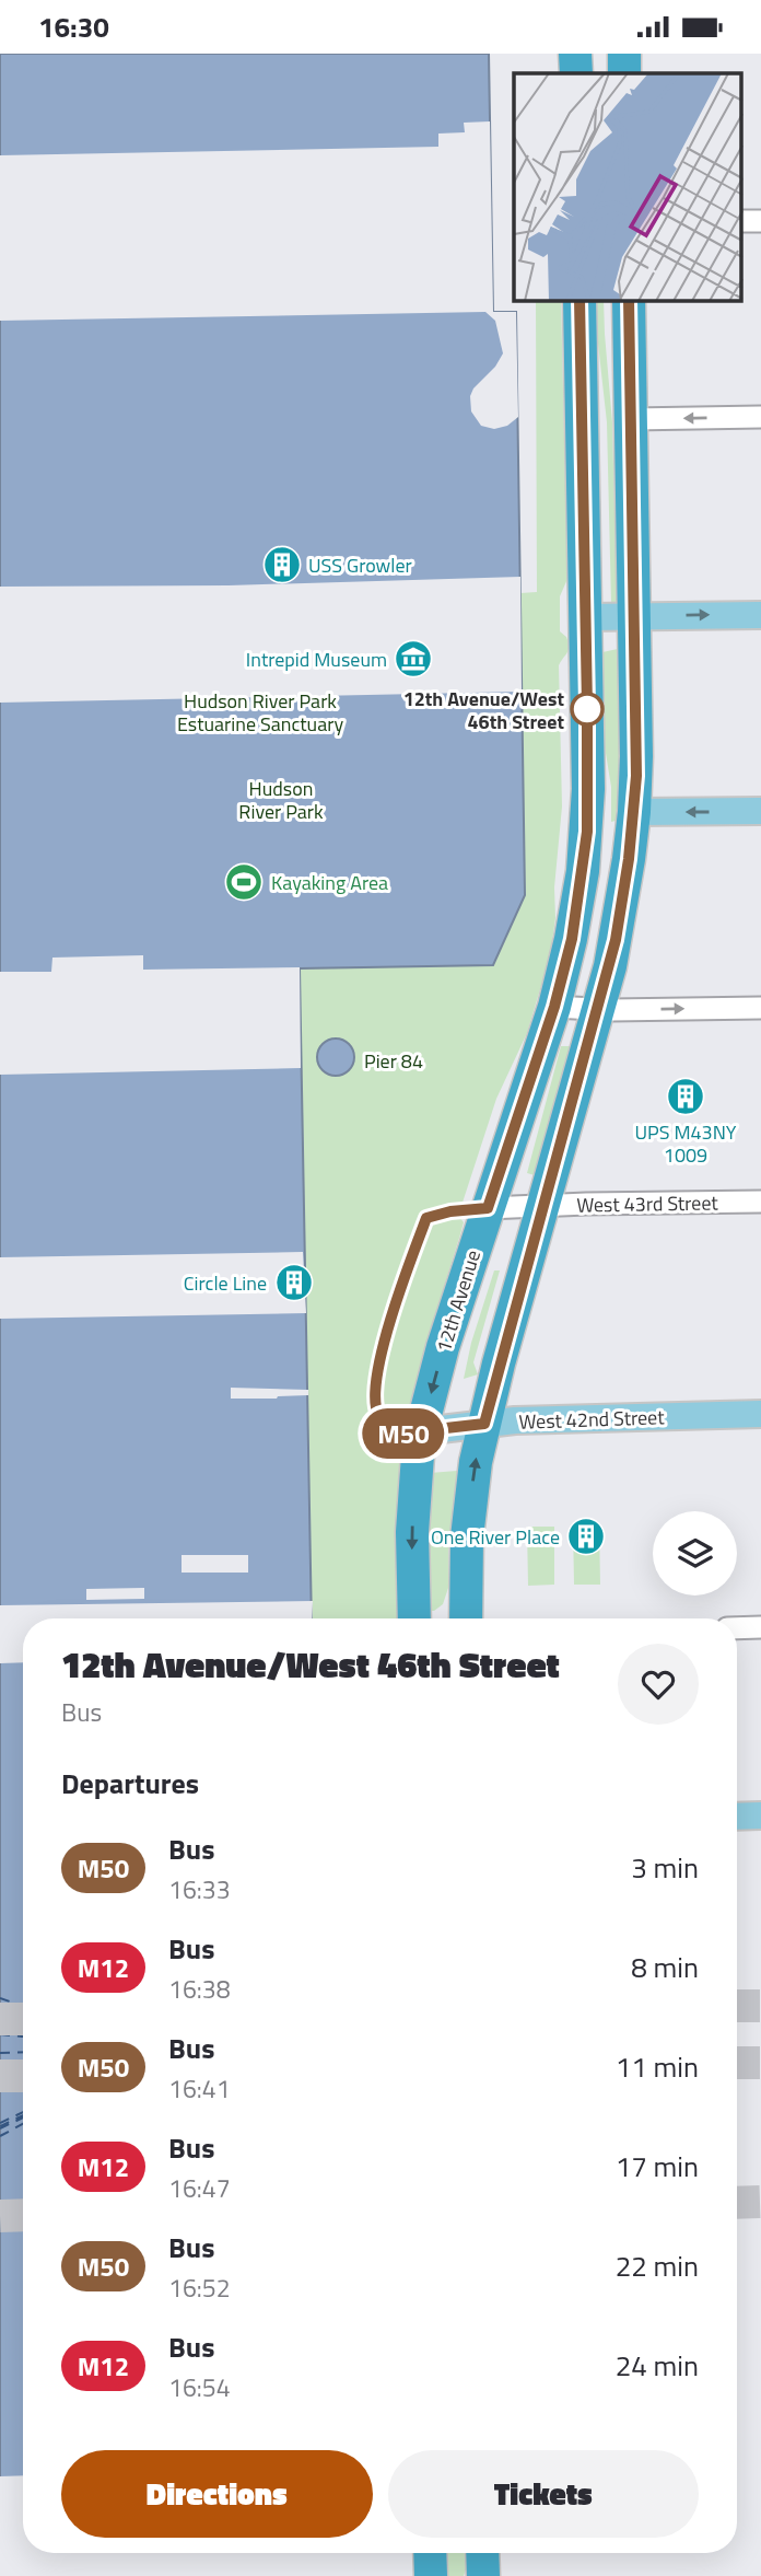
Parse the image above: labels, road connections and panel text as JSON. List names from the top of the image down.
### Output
{
  "streets": {
    "highway": ["12th Avenue"],
    "main road": ["West 42nd Street"],
    "street": ["West 43rd Street"]
  },
  "crossings": [
    ["West 43rd Street", "12th Avenue"],
    ["12th Avenue", "West 42nd Street"]
  ],
  "parks": ["Hudson River Park Estuarine Sanctuary", "Hudson River Park", "Pier 84"],
  "places": {
    "building": [
      "USS Growler",
      "UPS M43NY 1009",
      "Circle Line",
      "One River Place"
    ],
    "museum": ["Intrepid Museum"],
    "other": ["12th Avenue/West 46th Street"],
    "sports": ["Kayaking Area"]
  },
  "lines": ["bus line M50"],
  "page": {
    "status": "16:30",
    "on_map": "M50",
    "heading": [
      ["12th Avenue/West 46th Street", "Bus"],
      "Departures"
    ],
    "list": [
      {
        "mark": "M50",
        "name": "Bus",
        "note": "16:33",
        "value": "3 min"
      },
      {
        "mark": "M12",
        "name": "Bus",
        "note": "16:38",
        "value": "8 min"
      },
      {
        "mark": "M50",
        "name": "Bus",
        "note": "16:41",
        "value": "11 min"
      },
      {
        "mark": "M12",
        "name": "Bus",
        "note": "16:47",
        "value": "17 min"
      },
      {
        "mark": "M50",
        "name": "Bus",
        "note": "16:52",
        "value": "22 min"
      },
      {
        "mark": "M12",
        "name": "Bus",
        "note": "16:54",
        "value": "24 min"
      }
    ],
    "buttons": ["Directions", "Tickets"]
  }
}
